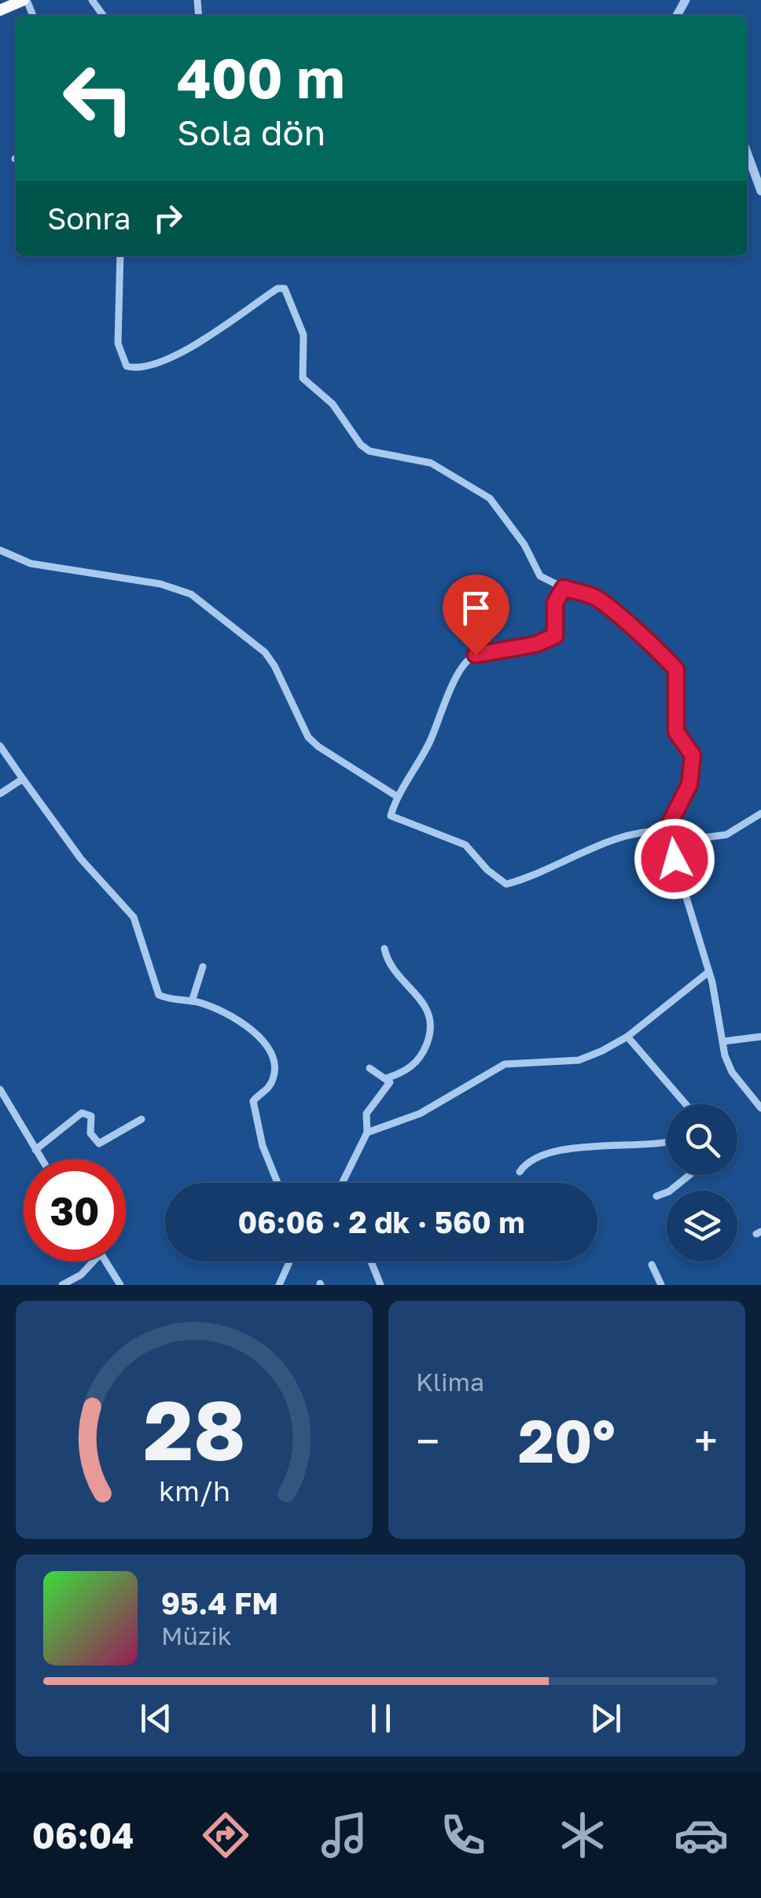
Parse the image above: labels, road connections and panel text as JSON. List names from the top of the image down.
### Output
{
  "page": {
    "turn": ["400 m", "Sola dön"],
    "then": "Sonra",
    "limit": "30",
    "trip": "06:06 · 2 dk · 560 m",
    "tile": "Klima",
    "heat": ["−", "20°", "+"],
    "song": ["95.4 FM", "Müzik"],
    "tabs": "06:04",
    "gauge": ["28", "km/h"]
  }
}
